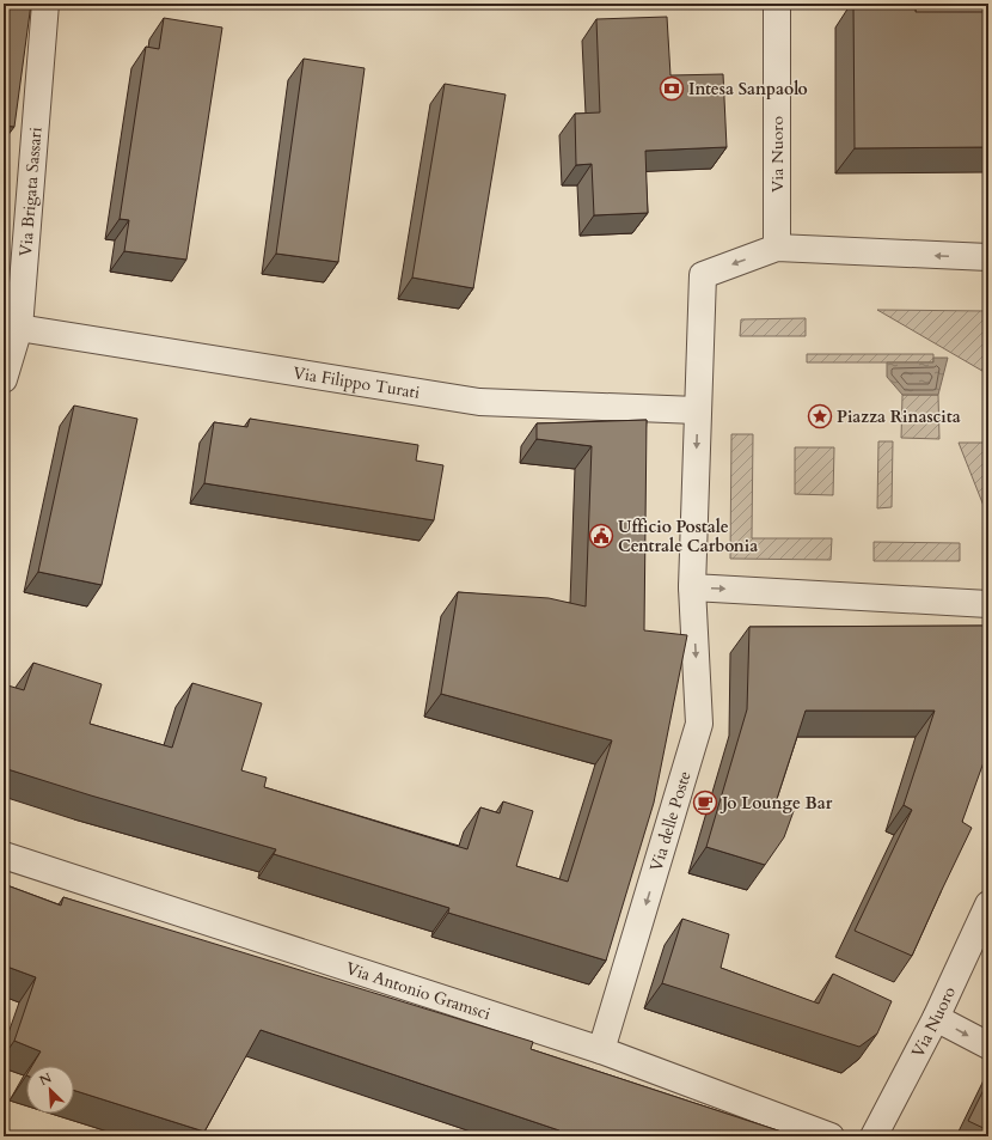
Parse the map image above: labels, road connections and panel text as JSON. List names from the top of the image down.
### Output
{
  "streets": {
    "street": [
      "Via Nuoro",
      "Via Brigata Sassari",
      "Via Filippo Turati",
      "Via delle Poste",
      "Via Antonio Gramsci"
    ]
  },
  "crossings": [
    ["Via Brigata Sassari", "Via Filippo Turati"],
    ["Via delle Poste", "Via Antonio Gramsci"]
  ],
  "one_way": ["Via delle Poste"],
  "places": {
    "bank": ["Intesa Sanpaolo"],
    "place": ["Piazza Rinascita"],
    "public building": ["Ufficio Postale Centrale Carbonia"],
    "cafe": ["Jo Lounge Bar"]
  },
  "north": "top left"
}
